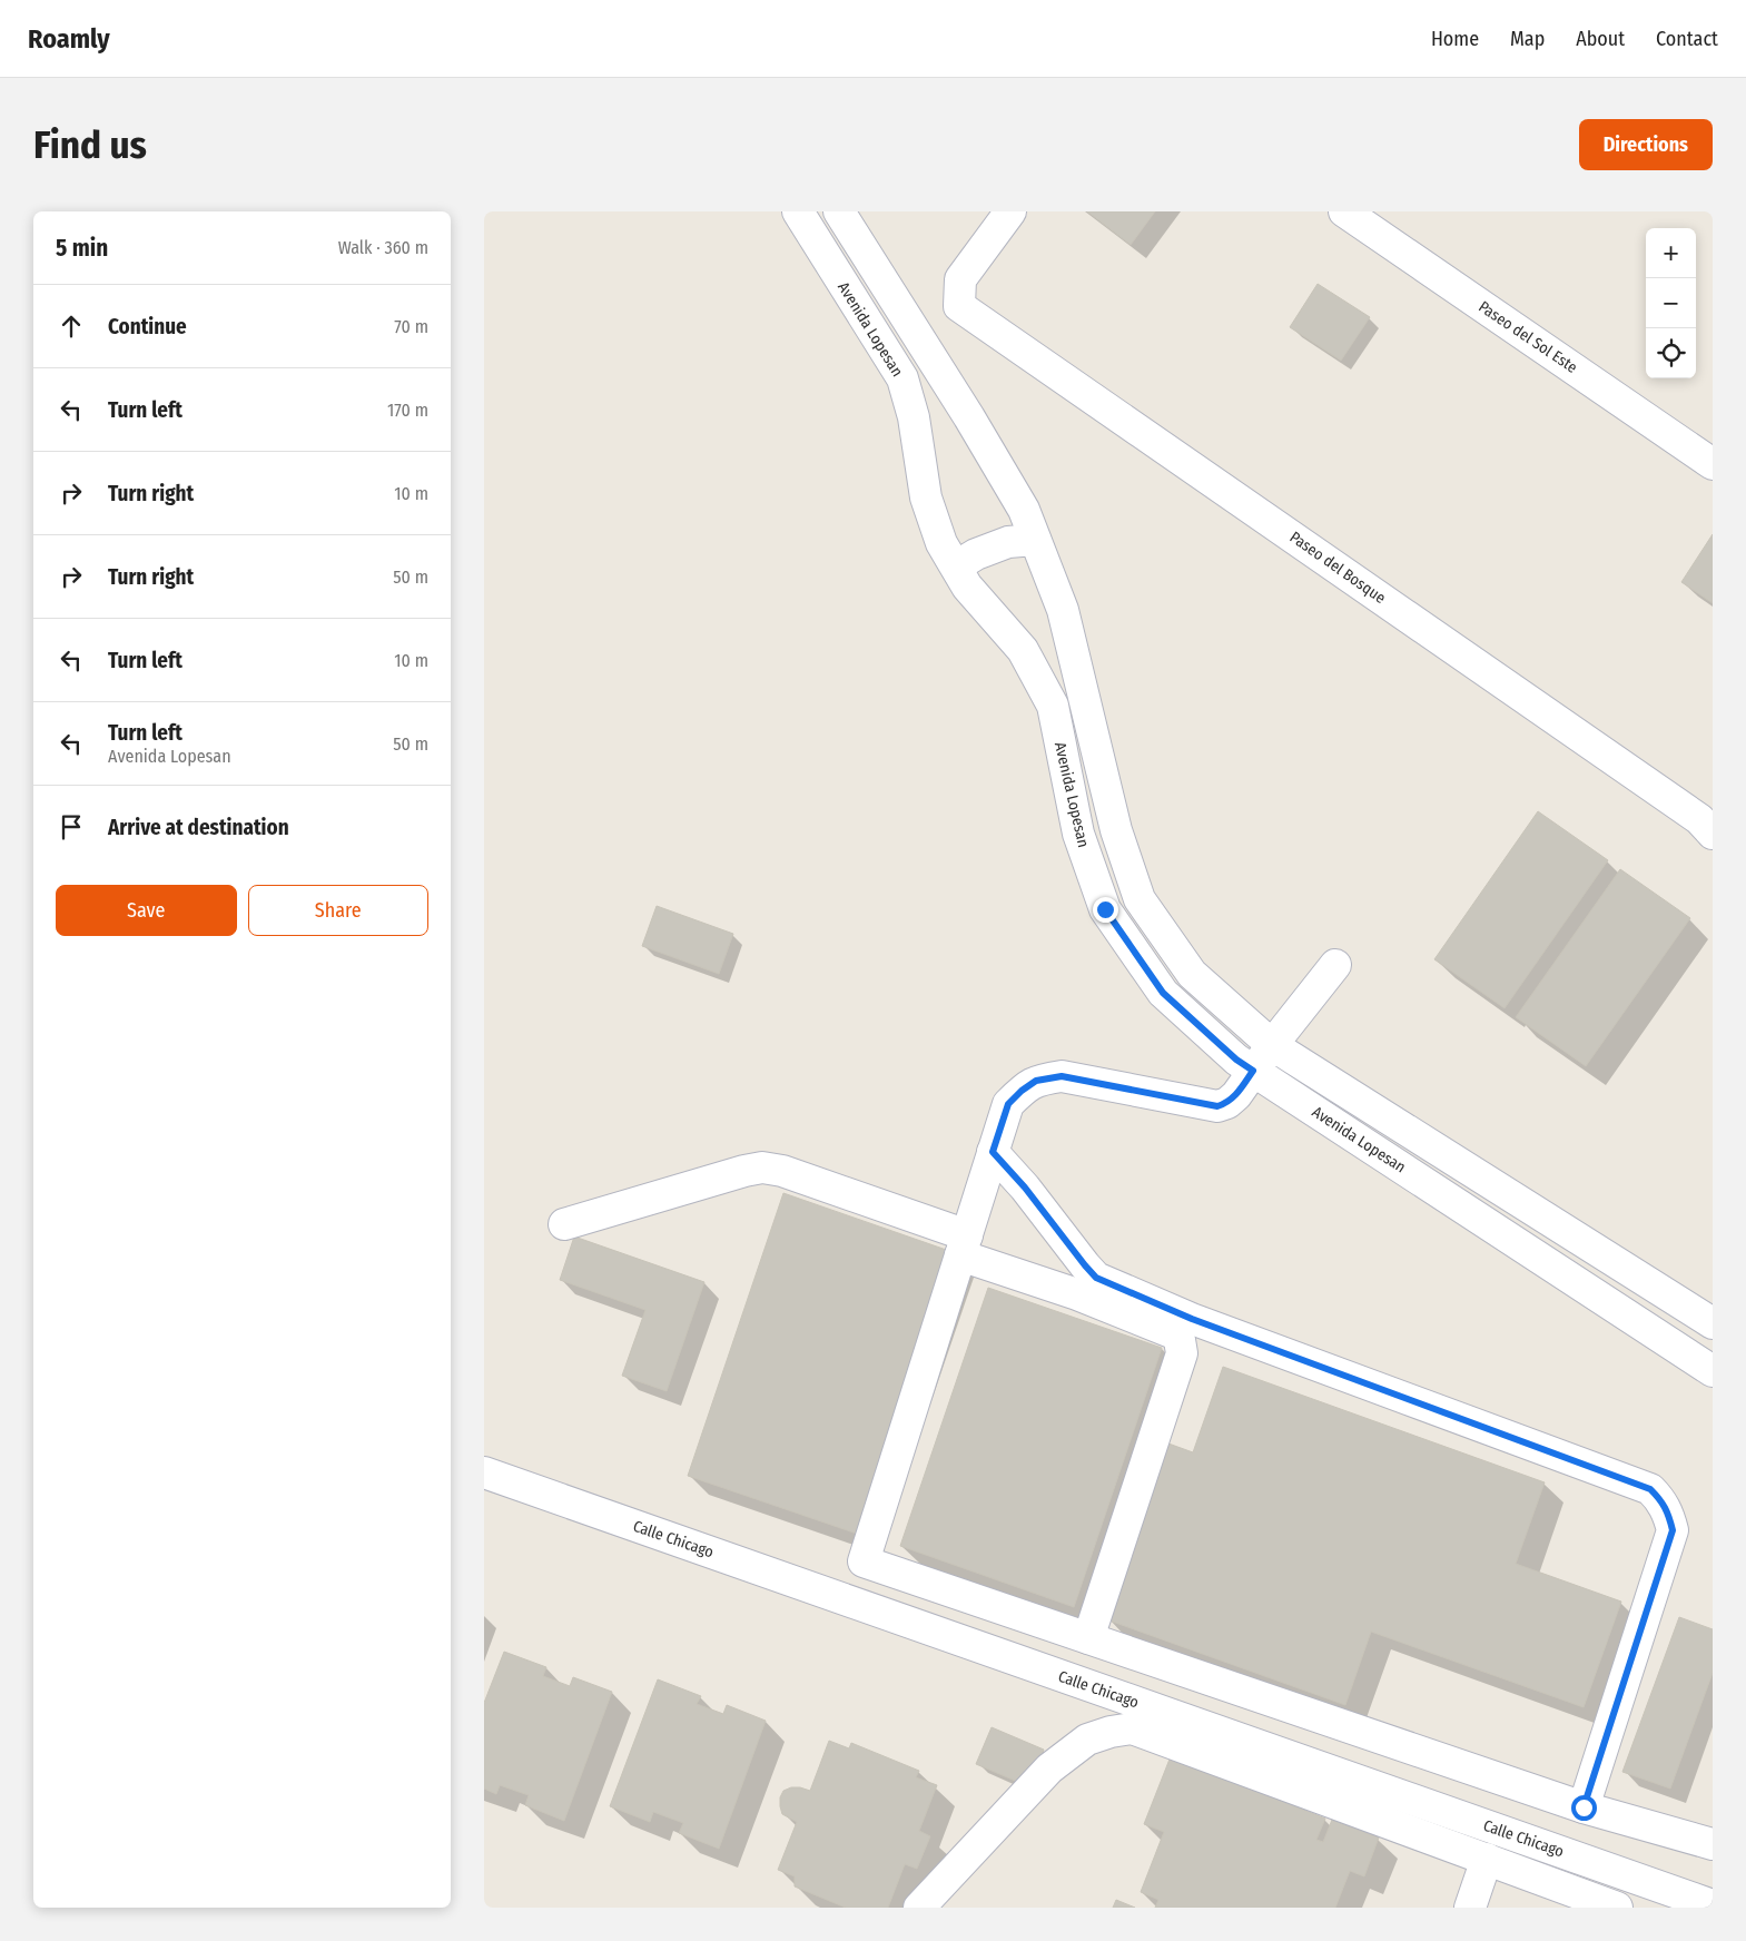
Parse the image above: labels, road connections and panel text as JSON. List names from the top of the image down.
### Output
{
  "streets": {
    "street": [
      "Avenida Lopesan",
      "Paseo del Sol Este",
      "Paseo del Bosque",
      "Calle Chicago"
    ]
  },
  "page": {
    "header": "Roamly",
    "nav": [
      "Home",
      "Map",
      "About",
      "Contact"
    ],
    "buttons": [
      "Directions",
      ["Save", "Share"]
    ],
    "title": "Find us",
    "heading": ["5 min", "Walk · 360 m"],
    "map_buttons": ["+", "−"],
    "list": [
      ["Continue", "70 m"],
      ["Turn left", "170 m"],
      ["Turn right", "10 m"],
      ["Turn right", "50 m"],
      ["Turn left", "10 m"],
      ["Turn left", "Avenida Lopesan", "50 m"],
      "Arrive at destination"
    ]
  }
}
